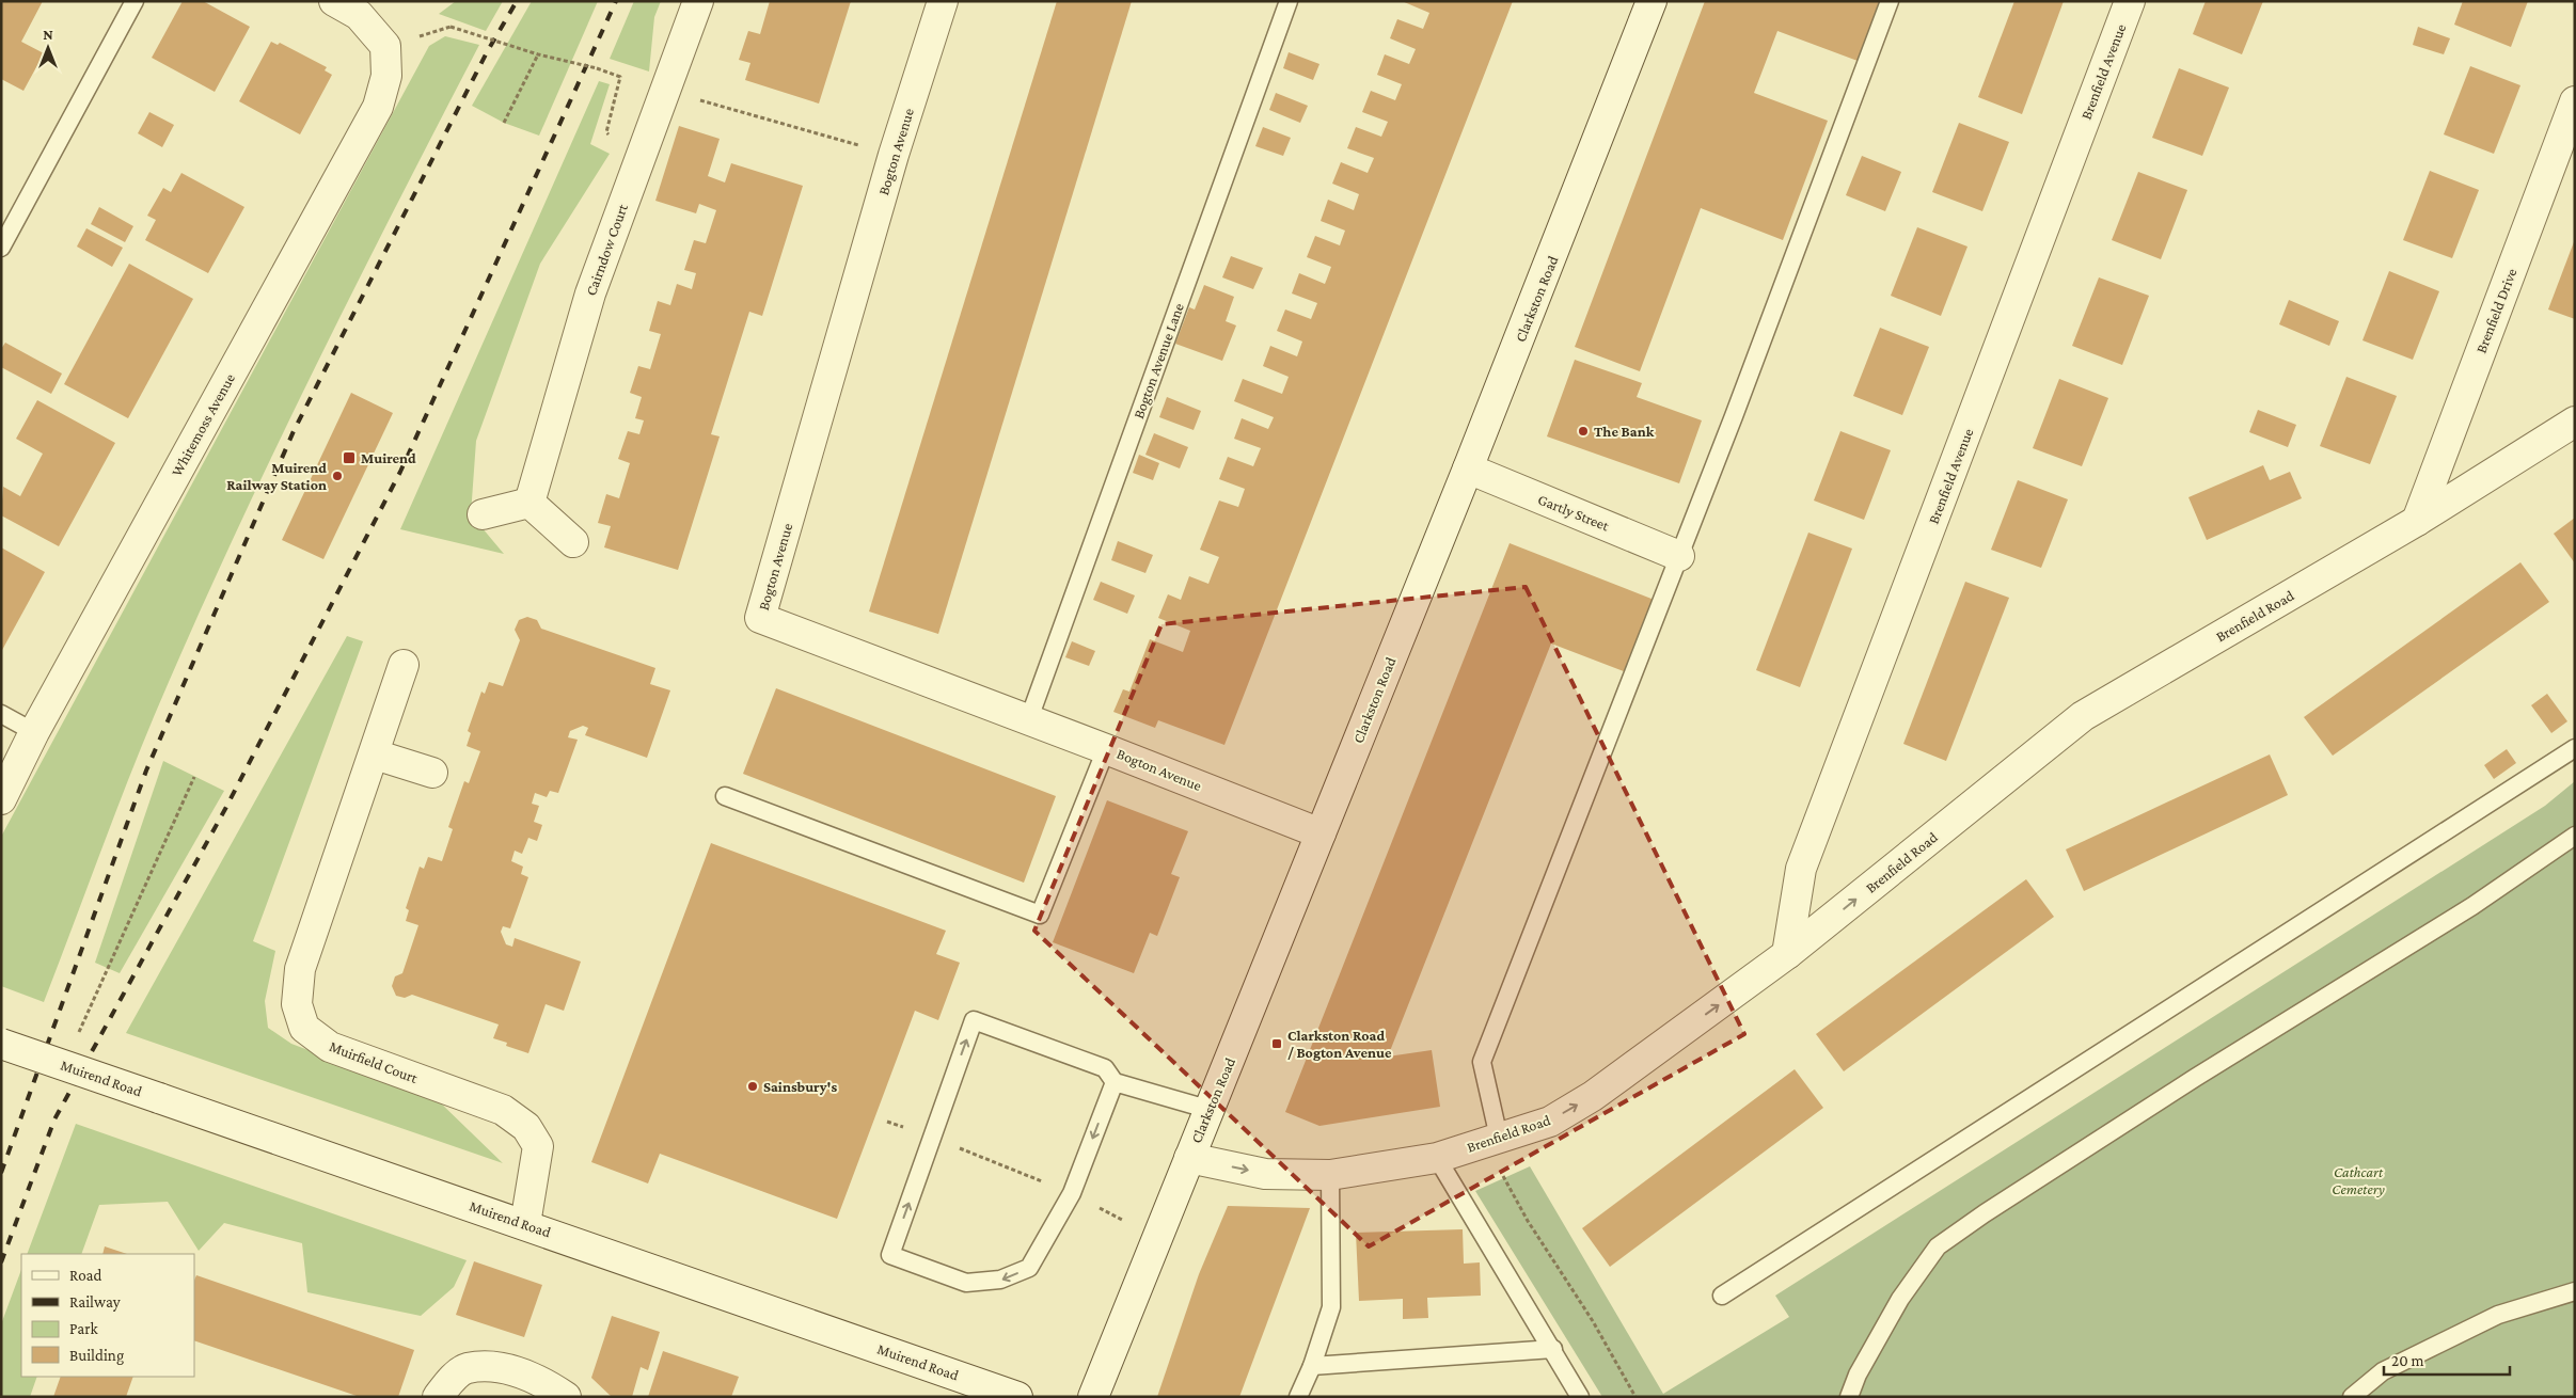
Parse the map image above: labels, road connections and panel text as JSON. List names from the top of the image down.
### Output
{
  "streets": {
    "street": [
      "Brenfield Avenue",
      "Bogton Avenue",
      "Cairndow Court",
      "Clarkston Road",
      "Brenfield Drive",
      "Whitemoss Avenue",
      "Gartly Street",
      "Brenfield Road",
      "Muirfield Court",
      "Muirend Road"
    ],
    "lane": ["Bogton Avenue Lane"]
  },
  "crossings": [
    ["Brenfield Avenue", "Brenfield Road"],
    ["Bogton Avenue", "Clarkston Road"],
    ["Bogton Avenue", "Bogton Avenue Lane"],
    ["Clarkston Road", "Gartly Street"],
    ["Clarkston Road", "Brenfield Road"],
    ["Brenfield Drive", "Brenfield Road"],
    ["Muirfield Court", "Muirend Road"]
  ],
  "one_way": ["Brenfield Road"],
  "parks": ["Cathcart Cemetery"],
  "places": {
    "other": ["The Bank", "Muirend Railway Station", "Sainsbury's"],
    "transit": ["Muirend", "Clarkston Road / Bogton Avenue"]
  },
  "legend": [
    "Road",
    "Railway",
    "Park",
    "Building"
  ],
  "scale_bar": "20 m",
  "north": "top"
}
